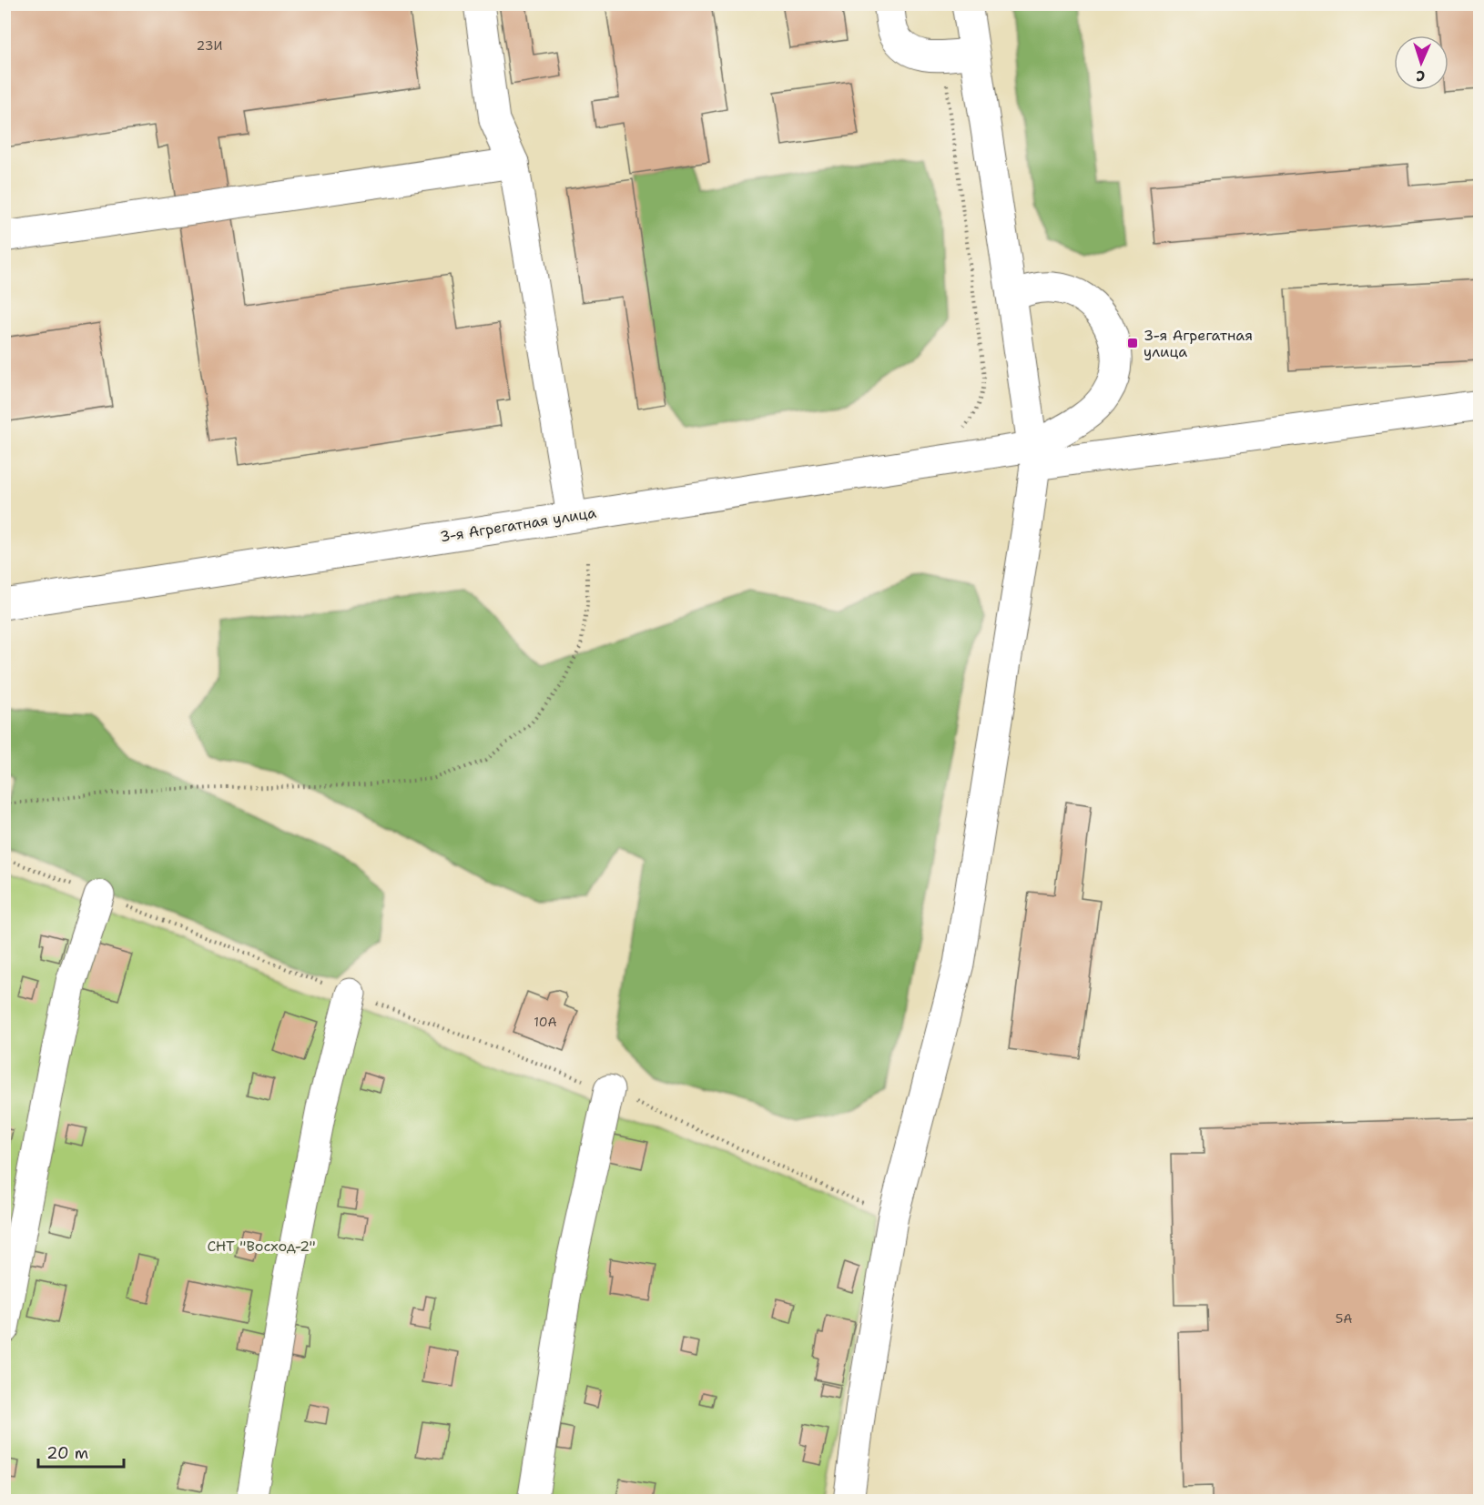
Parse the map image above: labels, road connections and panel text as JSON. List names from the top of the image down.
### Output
{
  "streets": {
    "street": ["3-я Агрегатная улица"]
  },
  "parks": ["СНТ \"Восход-2\""],
  "places": {
    "transit": ["3-я Агрегатная улица"]
  },
  "house_numbers": ["23И", "10А", "5А"],
  "scale_bar": "20 m",
  "north": "bottom"
}
